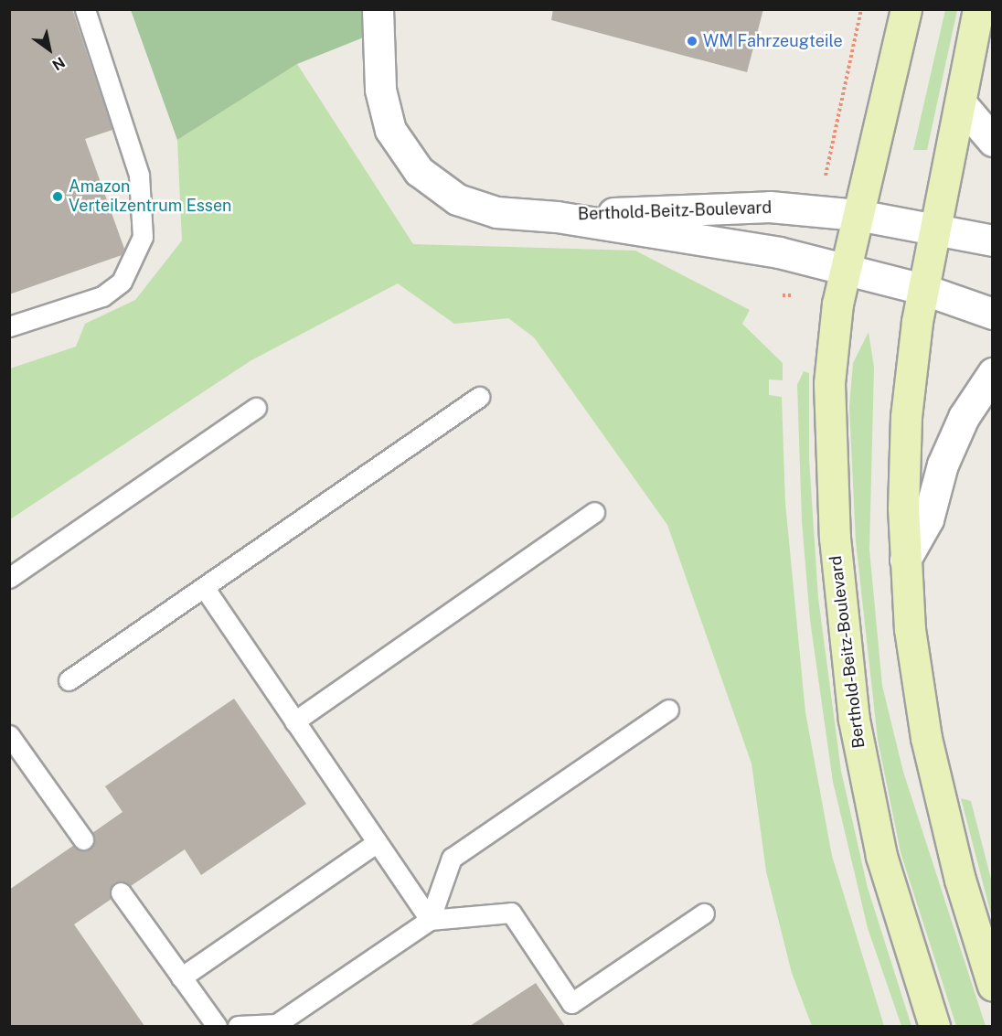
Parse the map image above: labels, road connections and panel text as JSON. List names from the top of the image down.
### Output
{
  "streets": {
    "main road": ["Berthold-Beitz-Boulevard"]
  },
  "places": ["WM Fahrzeugteile", "Amazon Verteilzentrum Essen"],
  "north": "bottom right"
}
